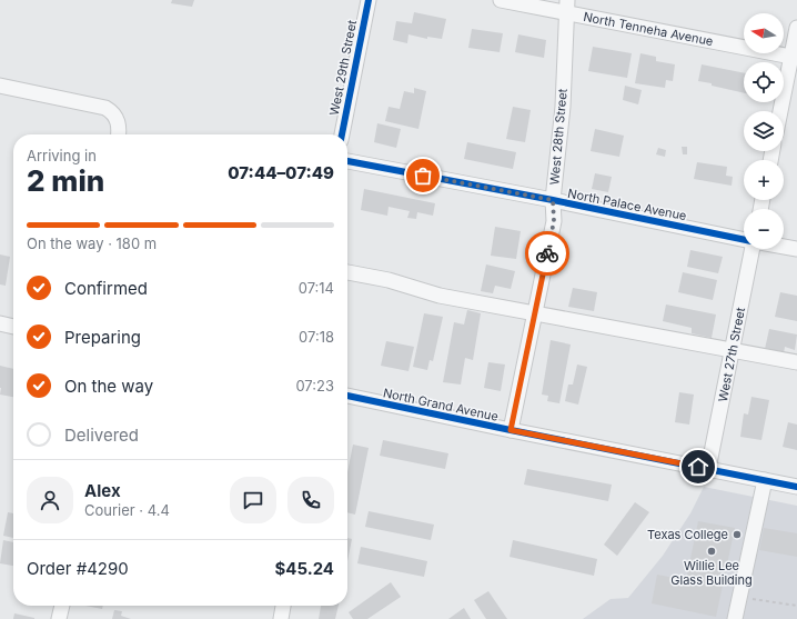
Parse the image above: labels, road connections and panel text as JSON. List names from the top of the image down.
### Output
{
  "streets": {
    "street": [
      "North Tenneha Avenue",
      "West 29th Street",
      "West 28th Street",
      "North Palace Avenue",
      "West 27th Street",
      "North Grand Avenue"
    ]
  },
  "crossings": [
    ["North Tenneha Avenue", "West 28th Street"],
    ["West 28th Street", "North Palace Avenue"],
    ["West 28th Street", "North Grand Avenue"],
    ["West 27th Street", "North Grand Avenue"]
  ],
  "places": ["Texas College", "Willie Lee Glass Building"],
  "north": "left",
  "page": {
    "map_buttons": ["+", "−"],
    "heading": ["2 min", "Arriving in", "07:44–07:49"],
    "panel": [
      "Alex",
      "Courier · 4.4",
      "Order #4290",
      "$45.24"
    ],
    "bar": "On the way · 180 m",
    "list": [
      ["Confirmed", "07:14"],
      ["Preparing", "07:18"],
      ["On the way", "07:23"],
      "Delivered"
    ]
  }
}
